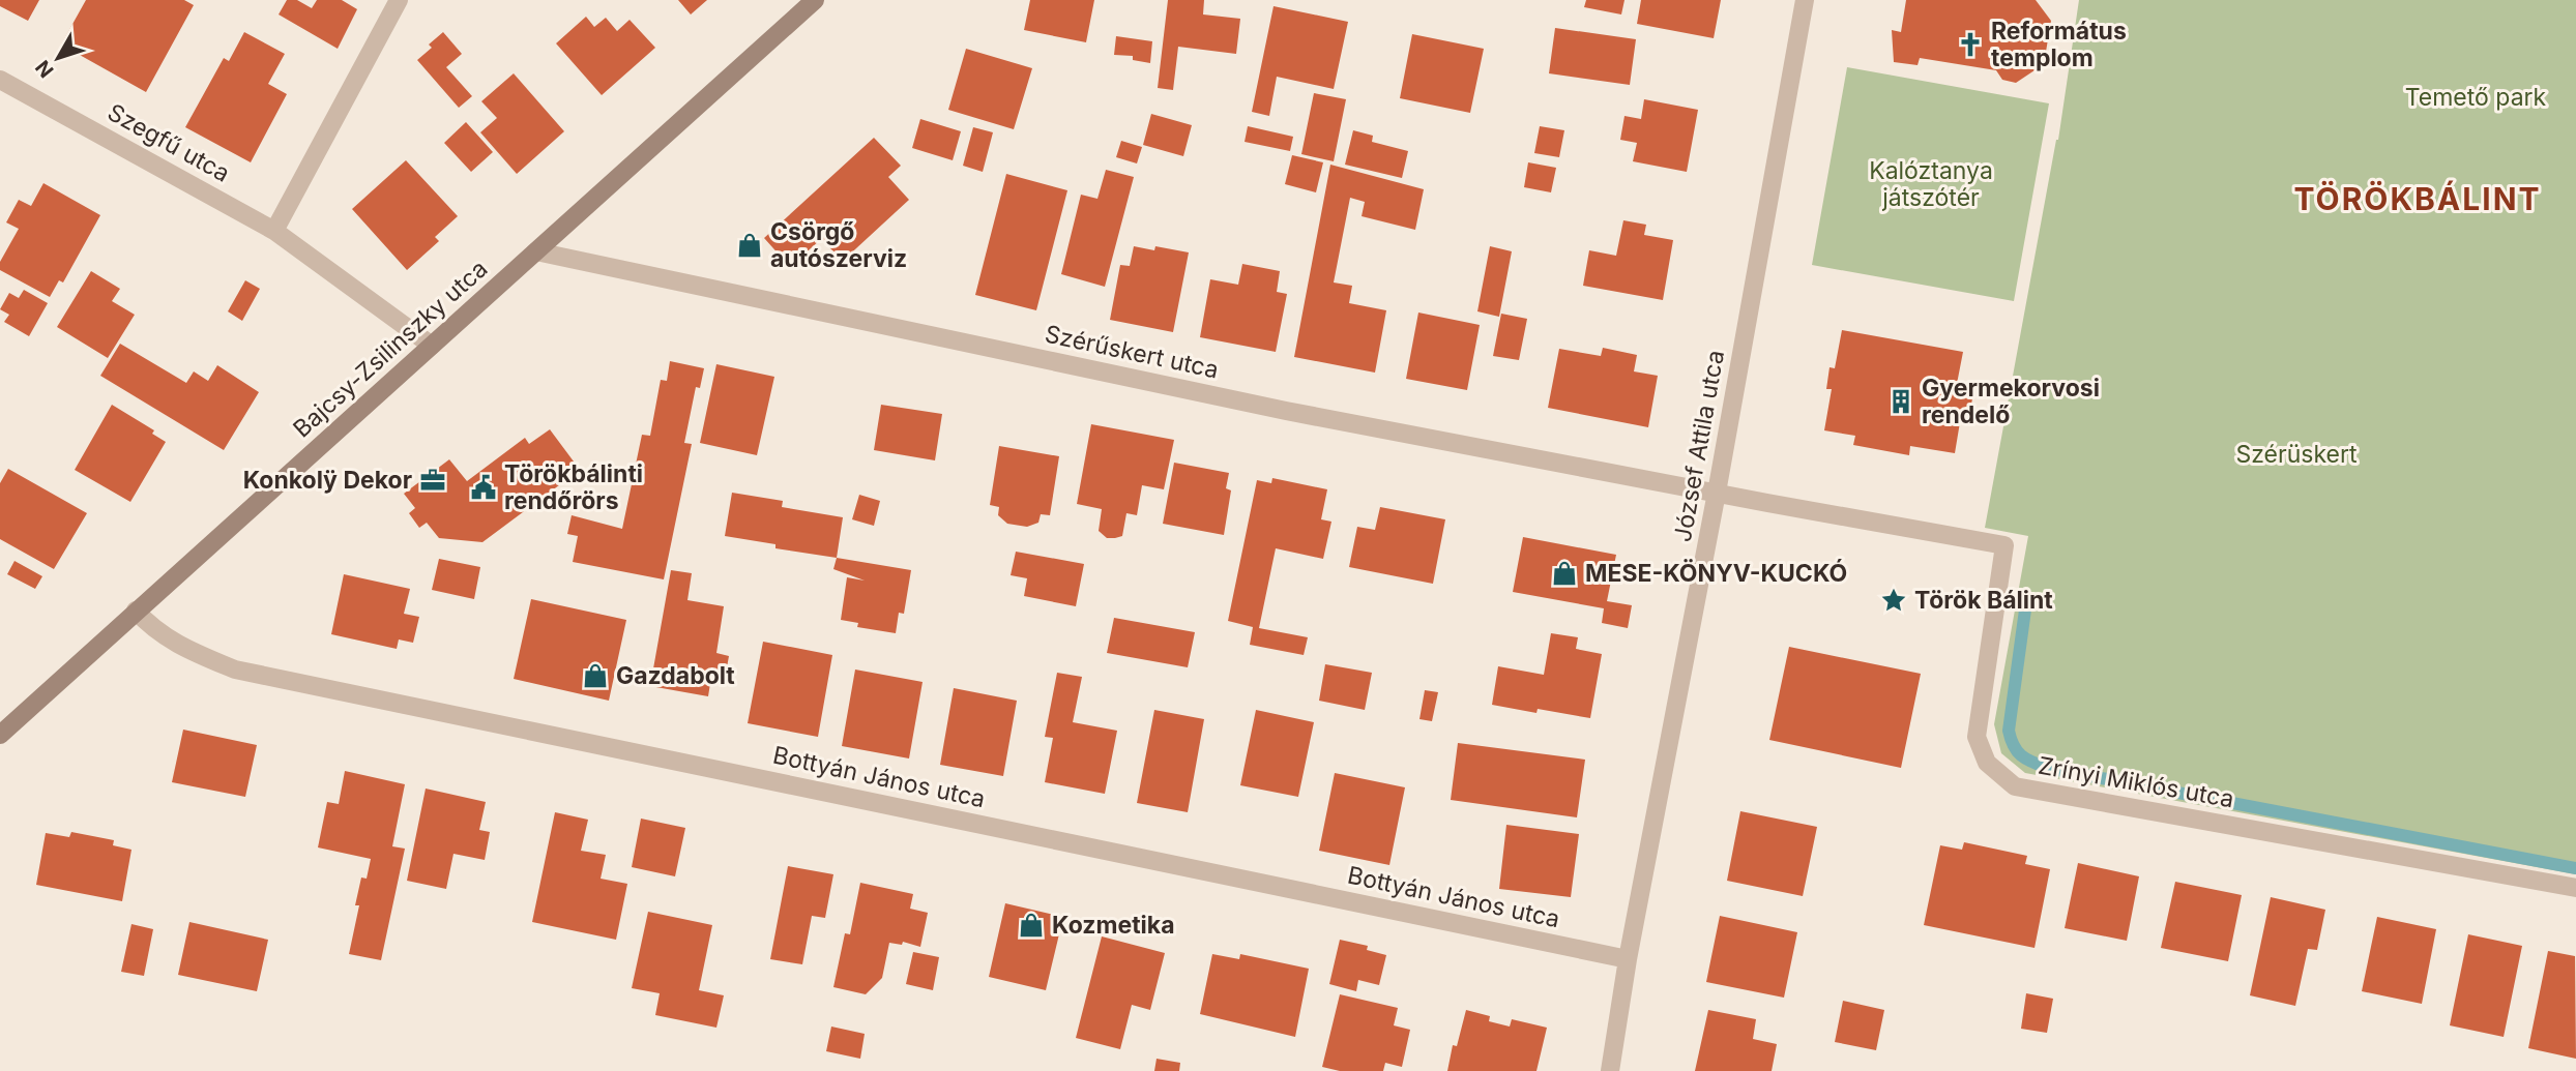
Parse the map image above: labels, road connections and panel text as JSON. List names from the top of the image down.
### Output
{
  "streets": {
    "main road": ["Bajcsy-Zsilinszky utca"],
    "street": [
      "Szegfű utca",
      "Szérűskert utca",
      "József Attila utca",
      "Bottyán János utca",
      "Zrínyi Miklós utca"
    ]
  },
  "crossings": [
    ["Szegfű utca", "Bajcsy-Zsilinszky utca"],
    ["Bajcsy-Zsilinszky utca", "Szérűskert utca"],
    ["Bajcsy-Zsilinszky utca", "Bottyán János utca"],
    ["Szérűskert utca", "József Attila utca"],
    ["Szérűskert utca", "Zrínyi Miklós utca"],
    ["József Attila utca", "Bottyán János utca"],
    ["József Attila utca", "Zrínyi Miklós utca"]
  ],
  "districts": ["TÖRÖKBÁLINT"],
  "parks": ["Temető park", "Kalóztanya játszótér", "Szérüskert"],
  "places": {
    "church": ["Református templom"],
    "shop": [
      "Csörgő autószerviz",
      "MESE-KÖNYV-KUCKÓ",
      "Gazdabolt",
      "Kozmetika"
    ],
    "building": ["Gyermekorvosi rendelő"],
    "office": ["Konkolÿ Dekor"],
    "public building": ["Törökbálinti rendőrörs"],
    "place": ["Török Bálint"]
  },
  "north": "bottom left"
}
